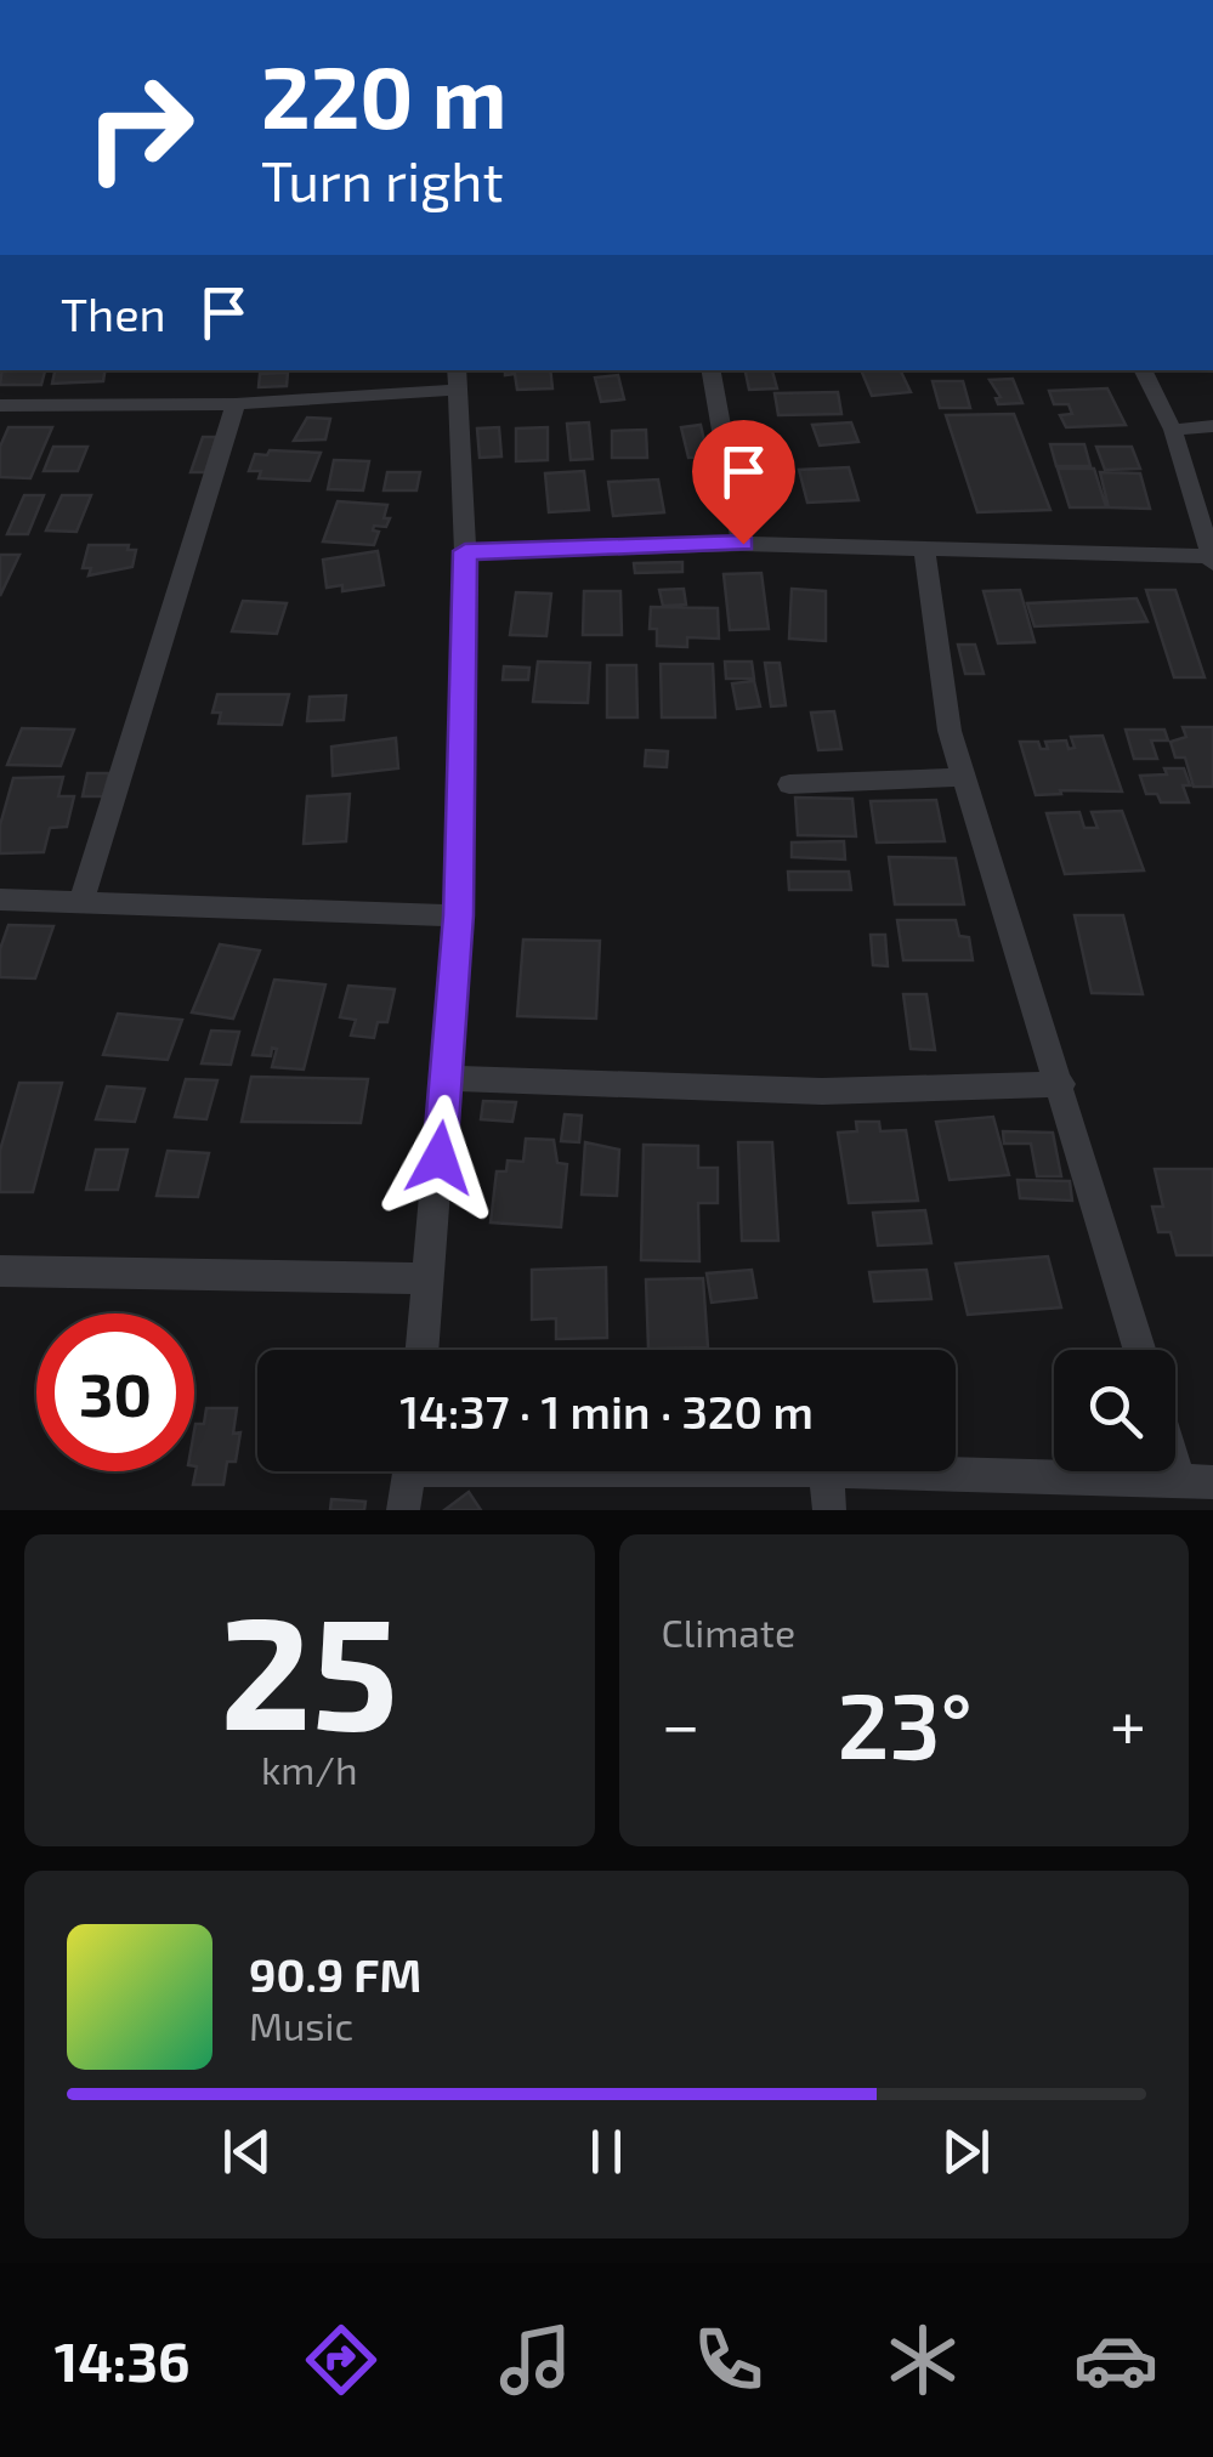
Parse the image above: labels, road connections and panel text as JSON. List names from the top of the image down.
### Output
{
  "page": {
    "turn": ["220 m", "Turn right"],
    "then": "Then",
    "limit": "30",
    "trip": "14:37 · 1 min · 320 m",
    "tile": [
      ["25", "km/h"],
      "Climate"
    ],
    "heat": ["−", "23°", "+"],
    "song": ["90.9 FM", "Music"],
    "tabs": "14:36"
  }
}
